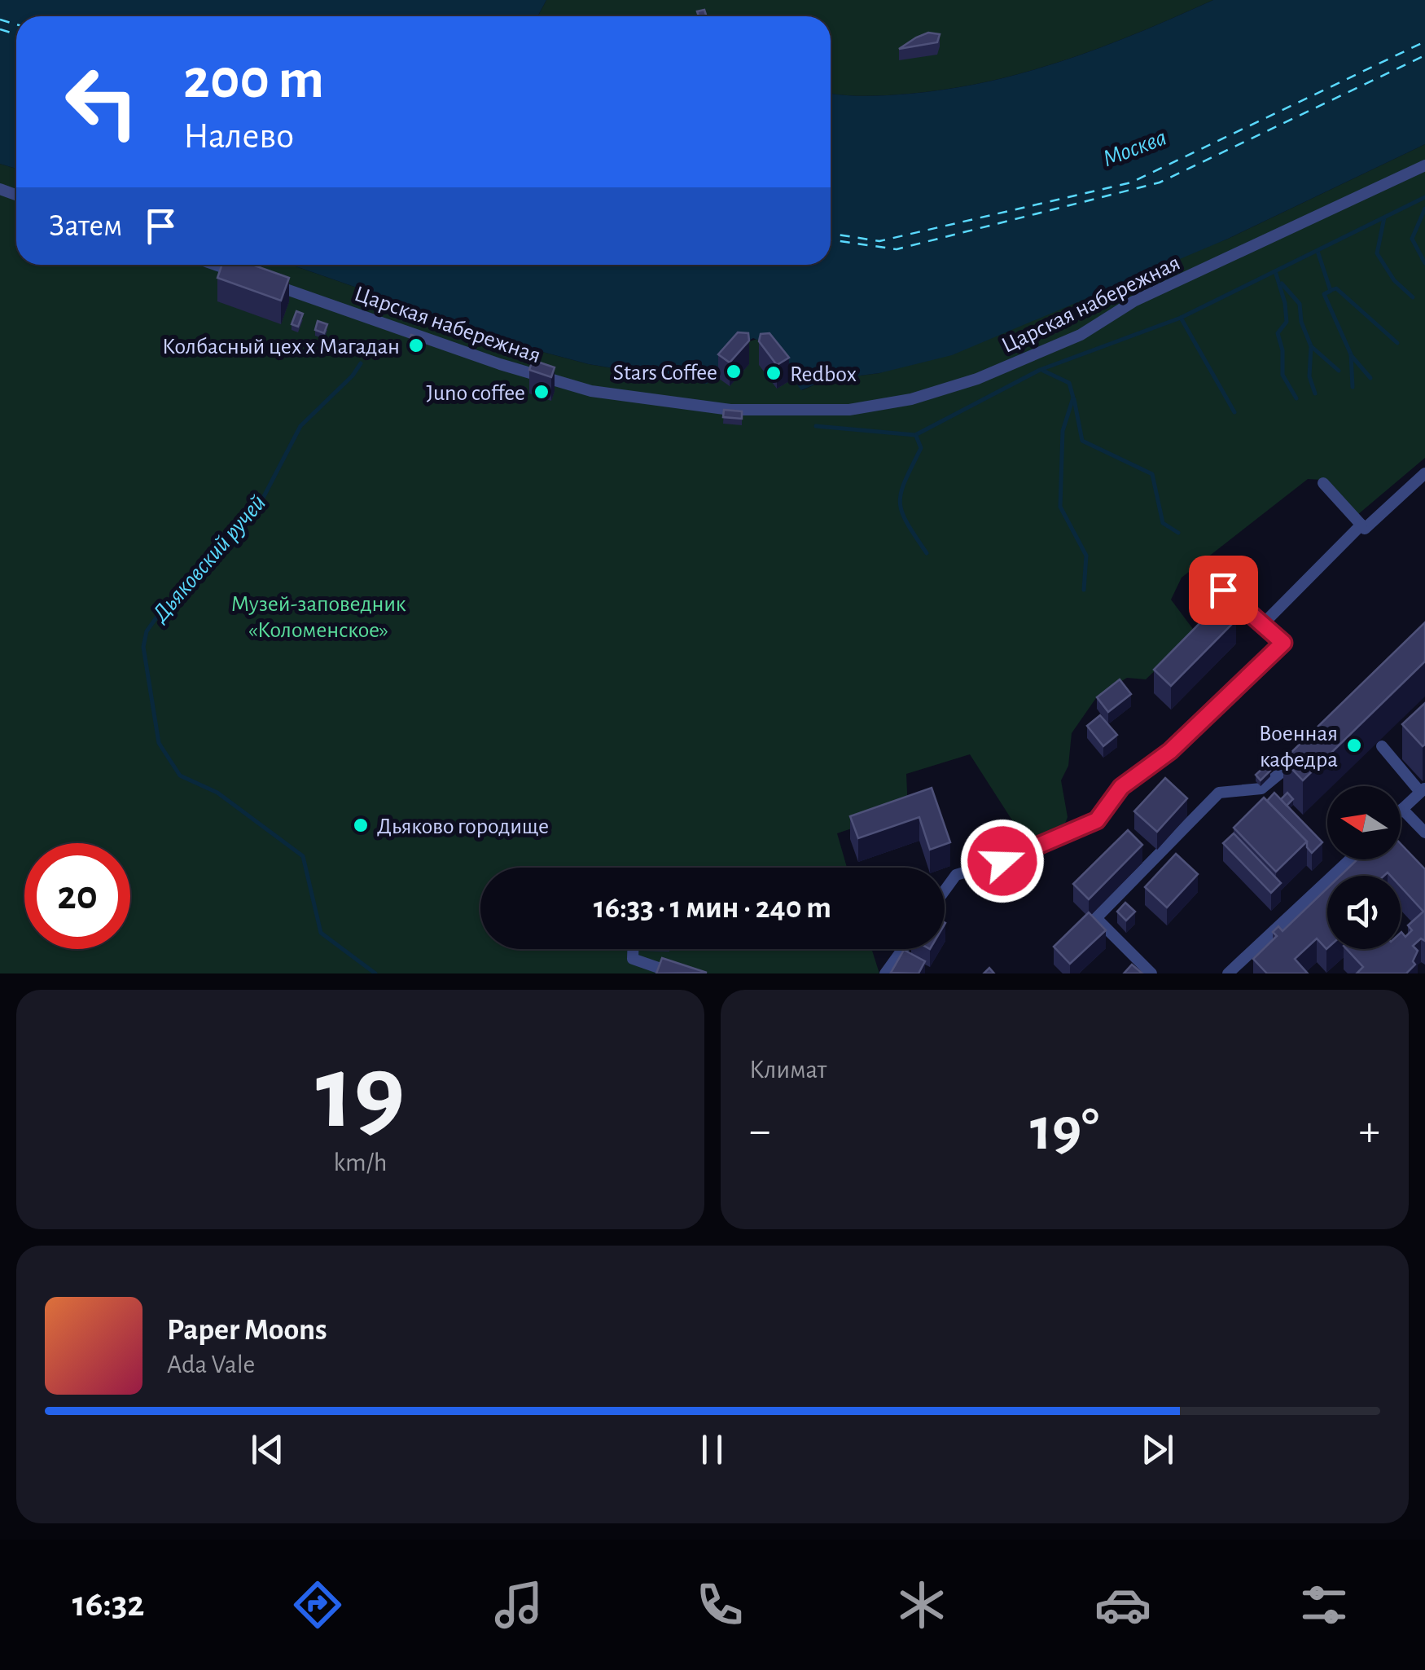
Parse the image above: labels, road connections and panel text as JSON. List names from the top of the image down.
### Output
{
  "streets": {
    "street": ["Царская набережная"]
  },
  "water": ["Москва", "Дьяковский ручей"],
  "parks": ["Музей-заповедник «Коломенское»"],
  "places": [
    "Колбасный цех x Магадан",
    "Stars Coffee",
    "Redbox",
    "Juno coffee",
    "Военная кафедра",
    "Дьяково городище"
  ],
  "north": "left",
  "page": {
    "turn": ["200 m", "Налево"],
    "then": "Затем",
    "limit": "20",
    "trip": "16:33 · 1 мин · 240 m",
    "tile": [
      ["19", "km/h"],
      "Климат"
    ],
    "heat": ["−", "19°", "+"],
    "song": ["Paper Moons", "Ada Vale"],
    "tabs": "16:32"
  }
}
